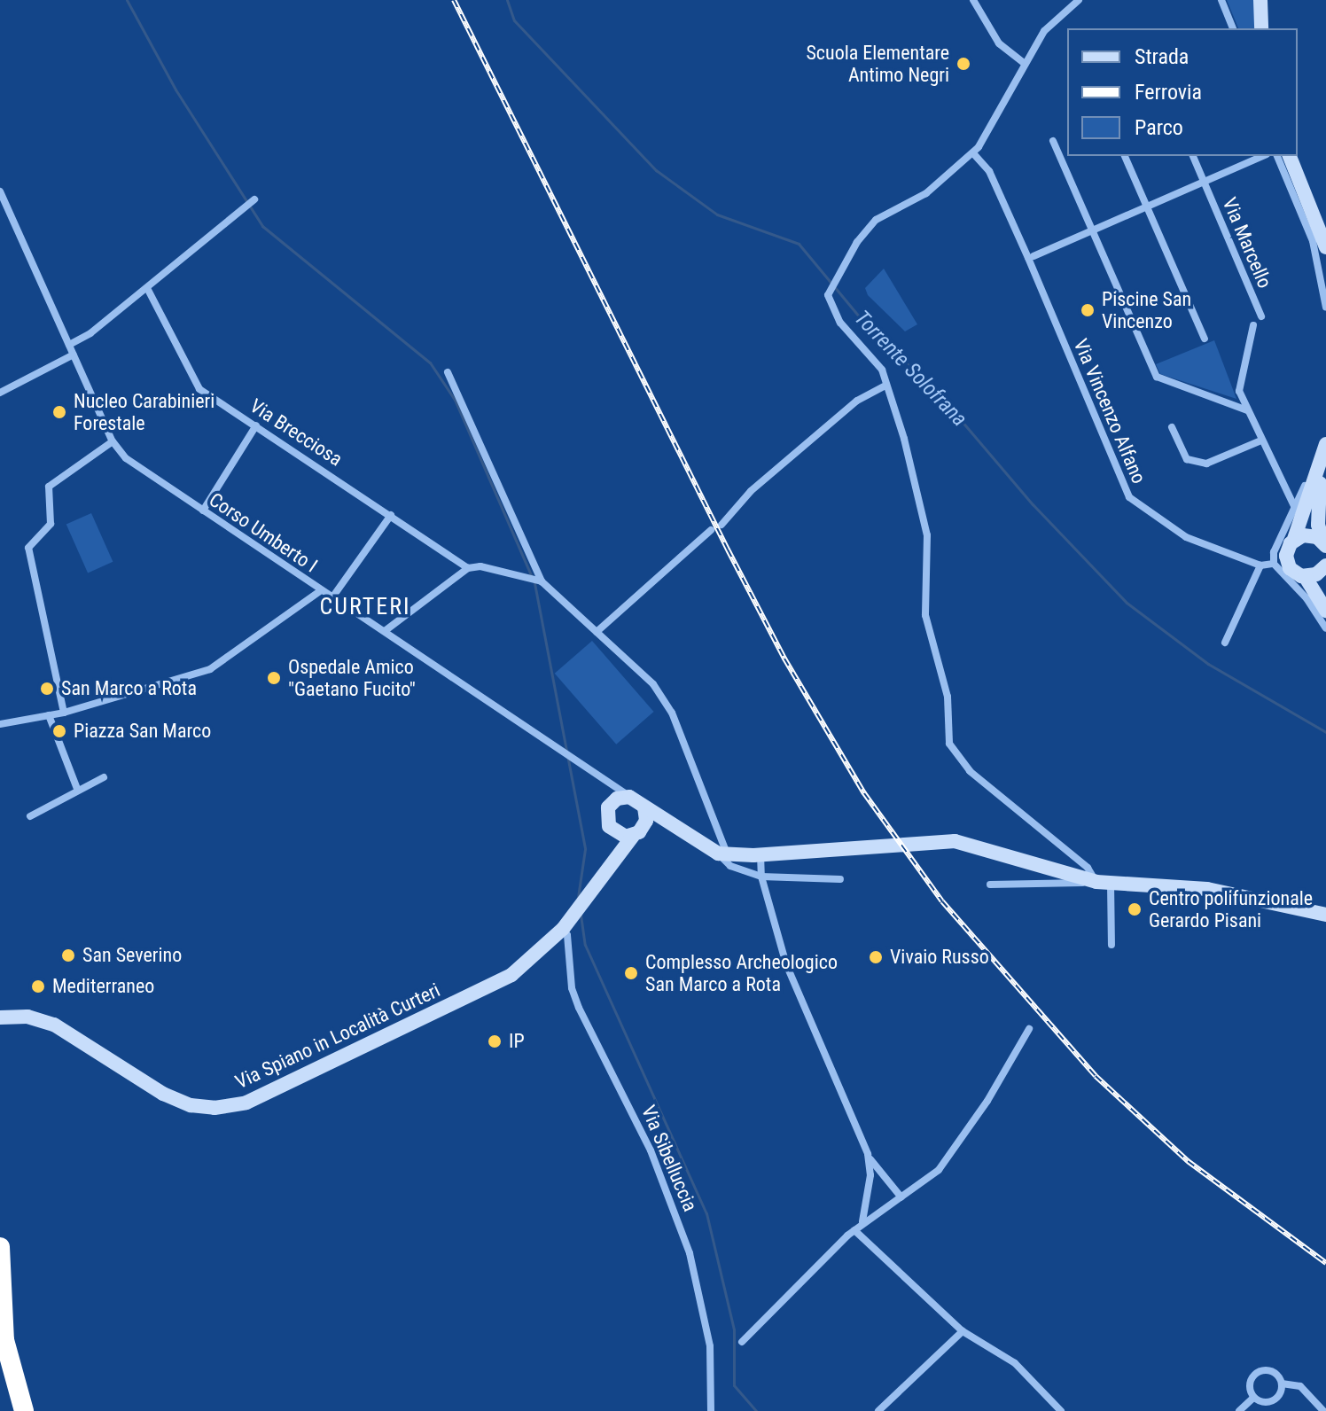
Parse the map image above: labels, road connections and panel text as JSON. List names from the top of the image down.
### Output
{
  "streets": {
    "main road": ["Via Spiano in Località Curteri"],
    "street": [
      "Via Marcello",
      "Via Vincenzo Alfano",
      "Via Brecciosa",
      "Corso Umberto I",
      "Via Sibelluccia"
    ]
  },
  "crossings": [
    ["Corso Umberto I", "Via Spiano in Località Curteri"],
    ["Via Spiano in Località Curteri", "Via Sibelluccia"]
  ],
  "districts": ["CURTERI"],
  "water": ["Torrente Solofrana"],
  "places": [
    "Scuola Elementare Antimo Negri",
    "Piscine San Vincenzo",
    "Nucleo Carabinieri Forestale",
    "Ospedale Amico \"Gaetano Fucito\"",
    "San Marco a Rota",
    "Piazza San Marco",
    "Centro polifunzionale Gerardo Pisani",
    "San Severino",
    "Vivaio Russo",
    "Complesso Archeologico San Marco a Rota",
    "Mediterraneo",
    "IP"
  ],
  "legend": ["Strada", "Ferrovia", "Parco"]
}
